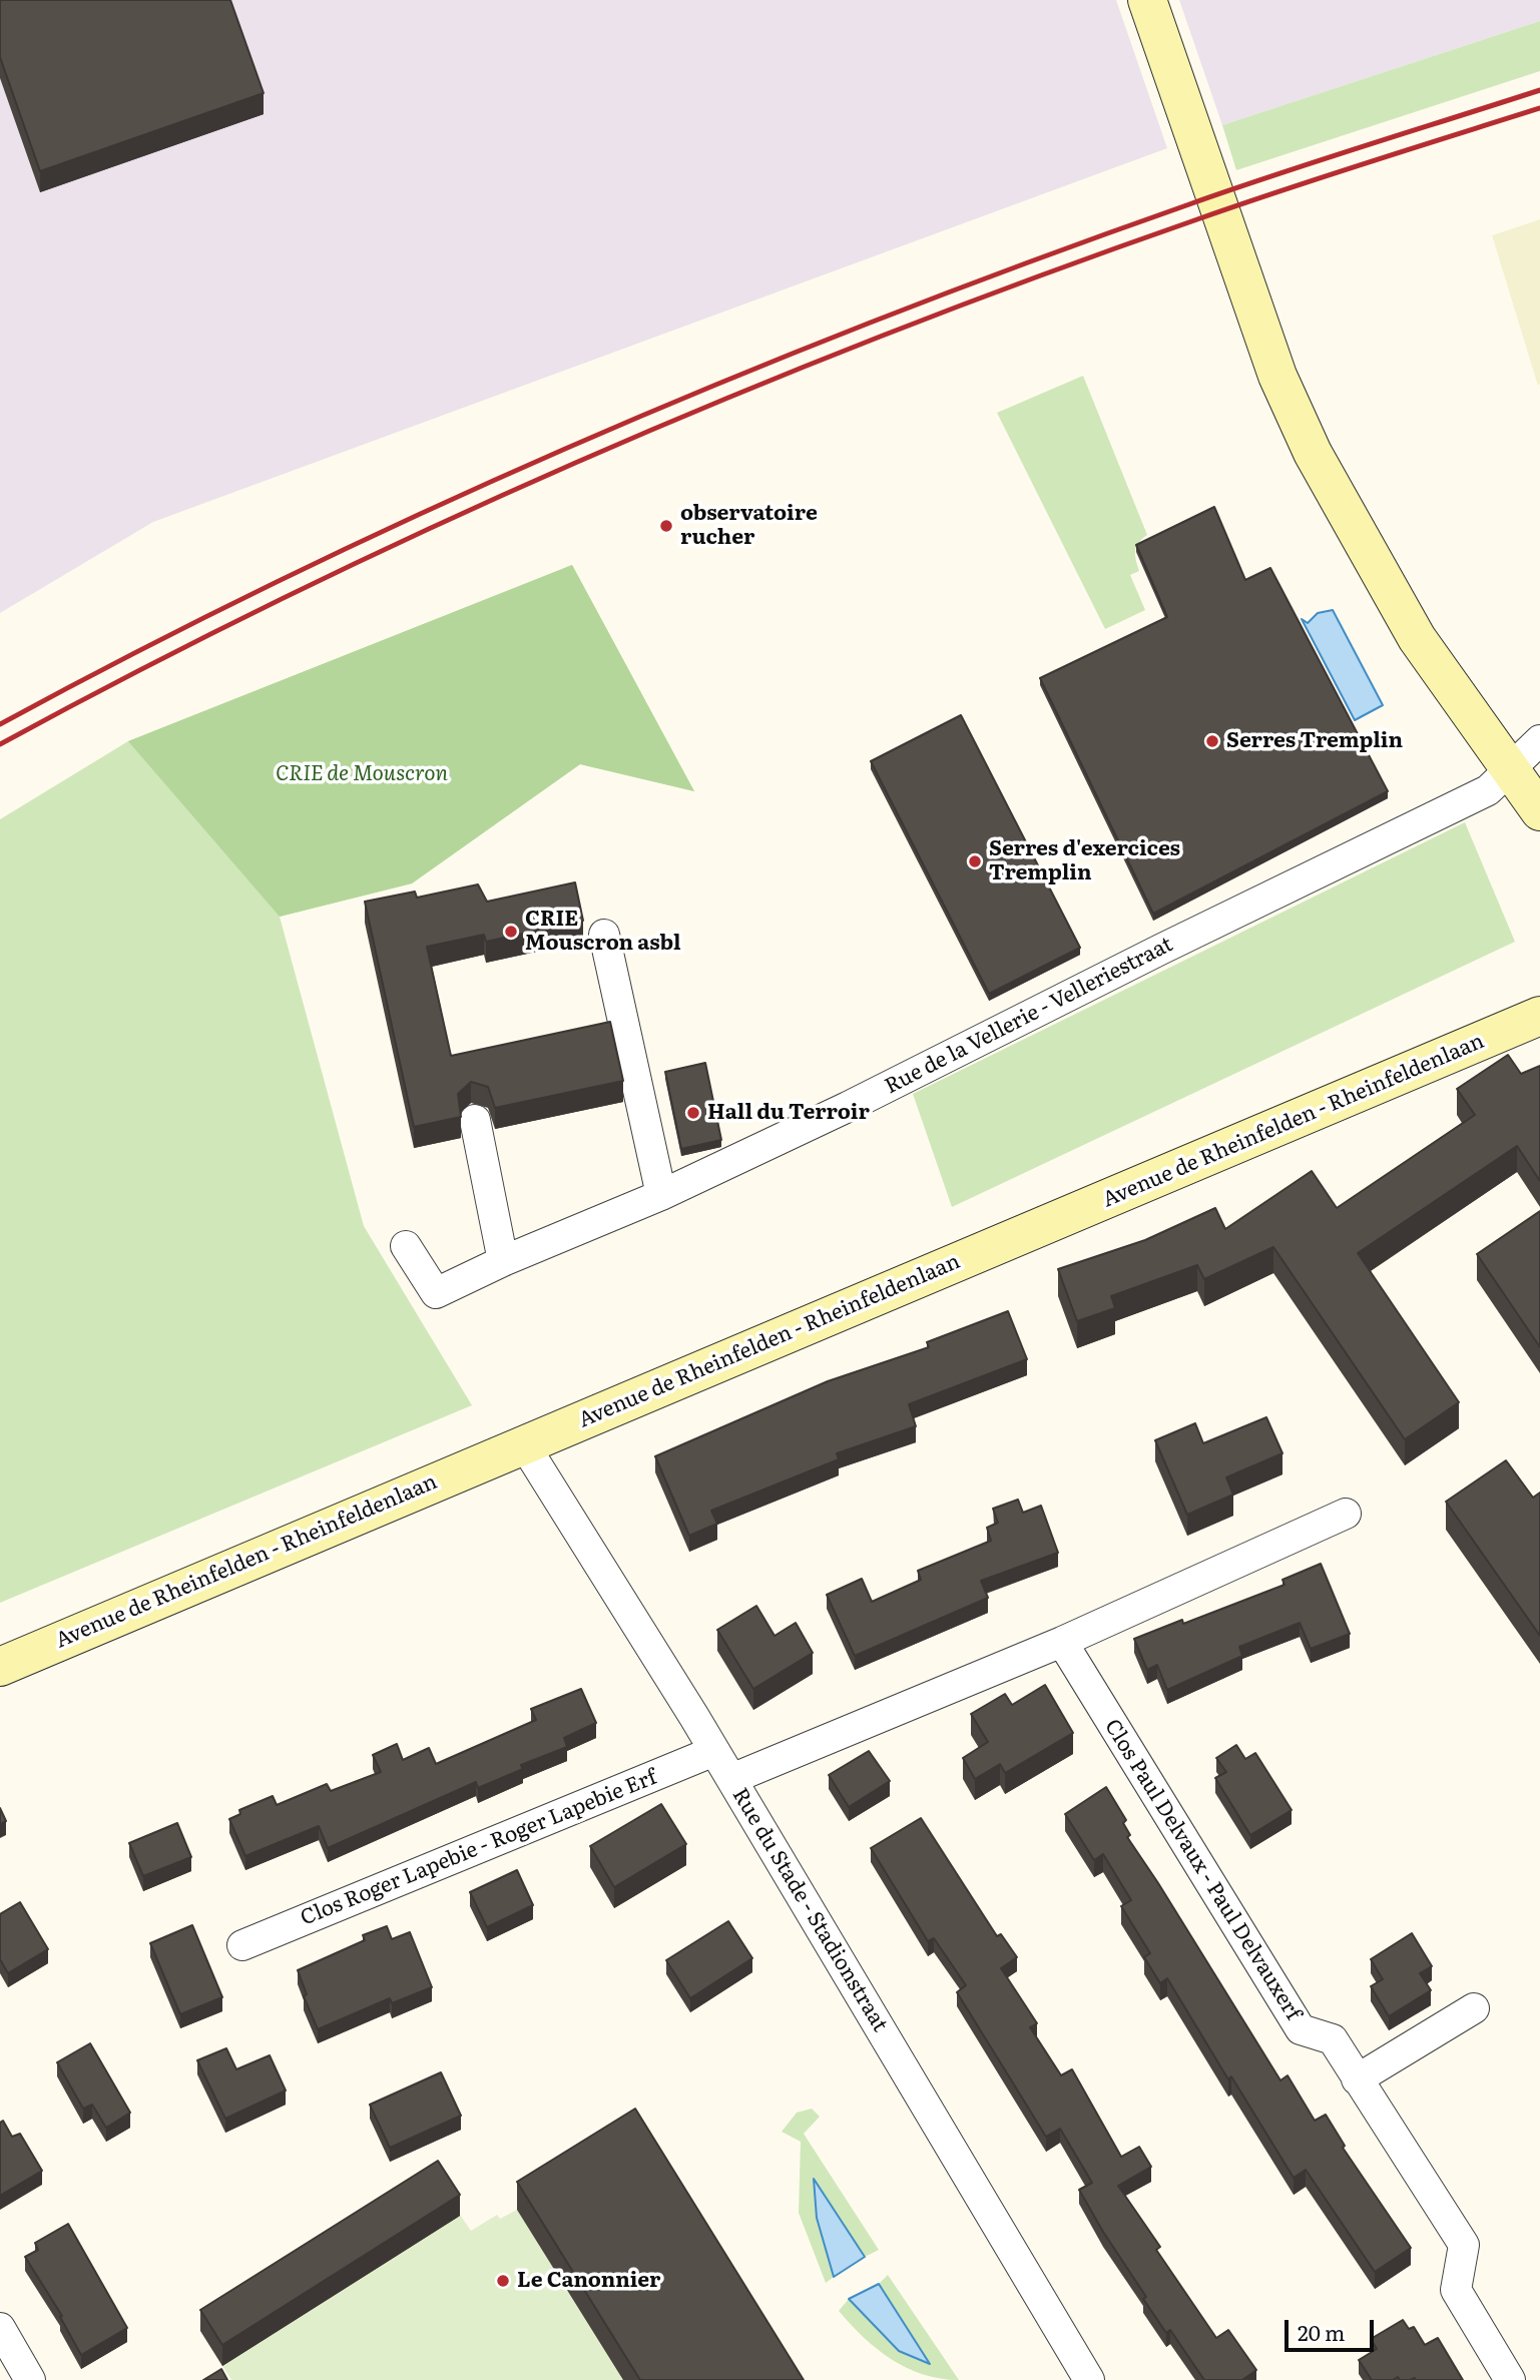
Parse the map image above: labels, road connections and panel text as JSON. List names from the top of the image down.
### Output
{
  "streets": {
    "main road": ["Avenue de Rheinfelden - Rheinfeldenlaan"],
    "street": [
      "Rue de la Vellerie - Velleriestraat",
      "Clos Roger Lapebie - Roger Lapebie Erf",
      "Clos Paul Delvaux - Paul Delvauxerf",
      "Rue du Stade - Stadionstraat"
    ]
  },
  "crossings": [
    ["Avenue de Rheinfelden - Rheinfeldenlaan", "Rue du Stade - Stadionstraat"],
    ["Clos Roger Lapebie - Roger Lapebie Erf", "Rue du Stade - Stadionstraat"]
  ],
  "parks": ["CRIE de Mouscron"],
  "places": [
    "observatoire rucher",
    "Serres Tremplin",
    "Serres d'exercices Tremplin",
    "CRIE Mouscron asbl",
    "Hall du Terroir",
    "Le Canonnier"
  ],
  "scale_bar": "20 m"
}
